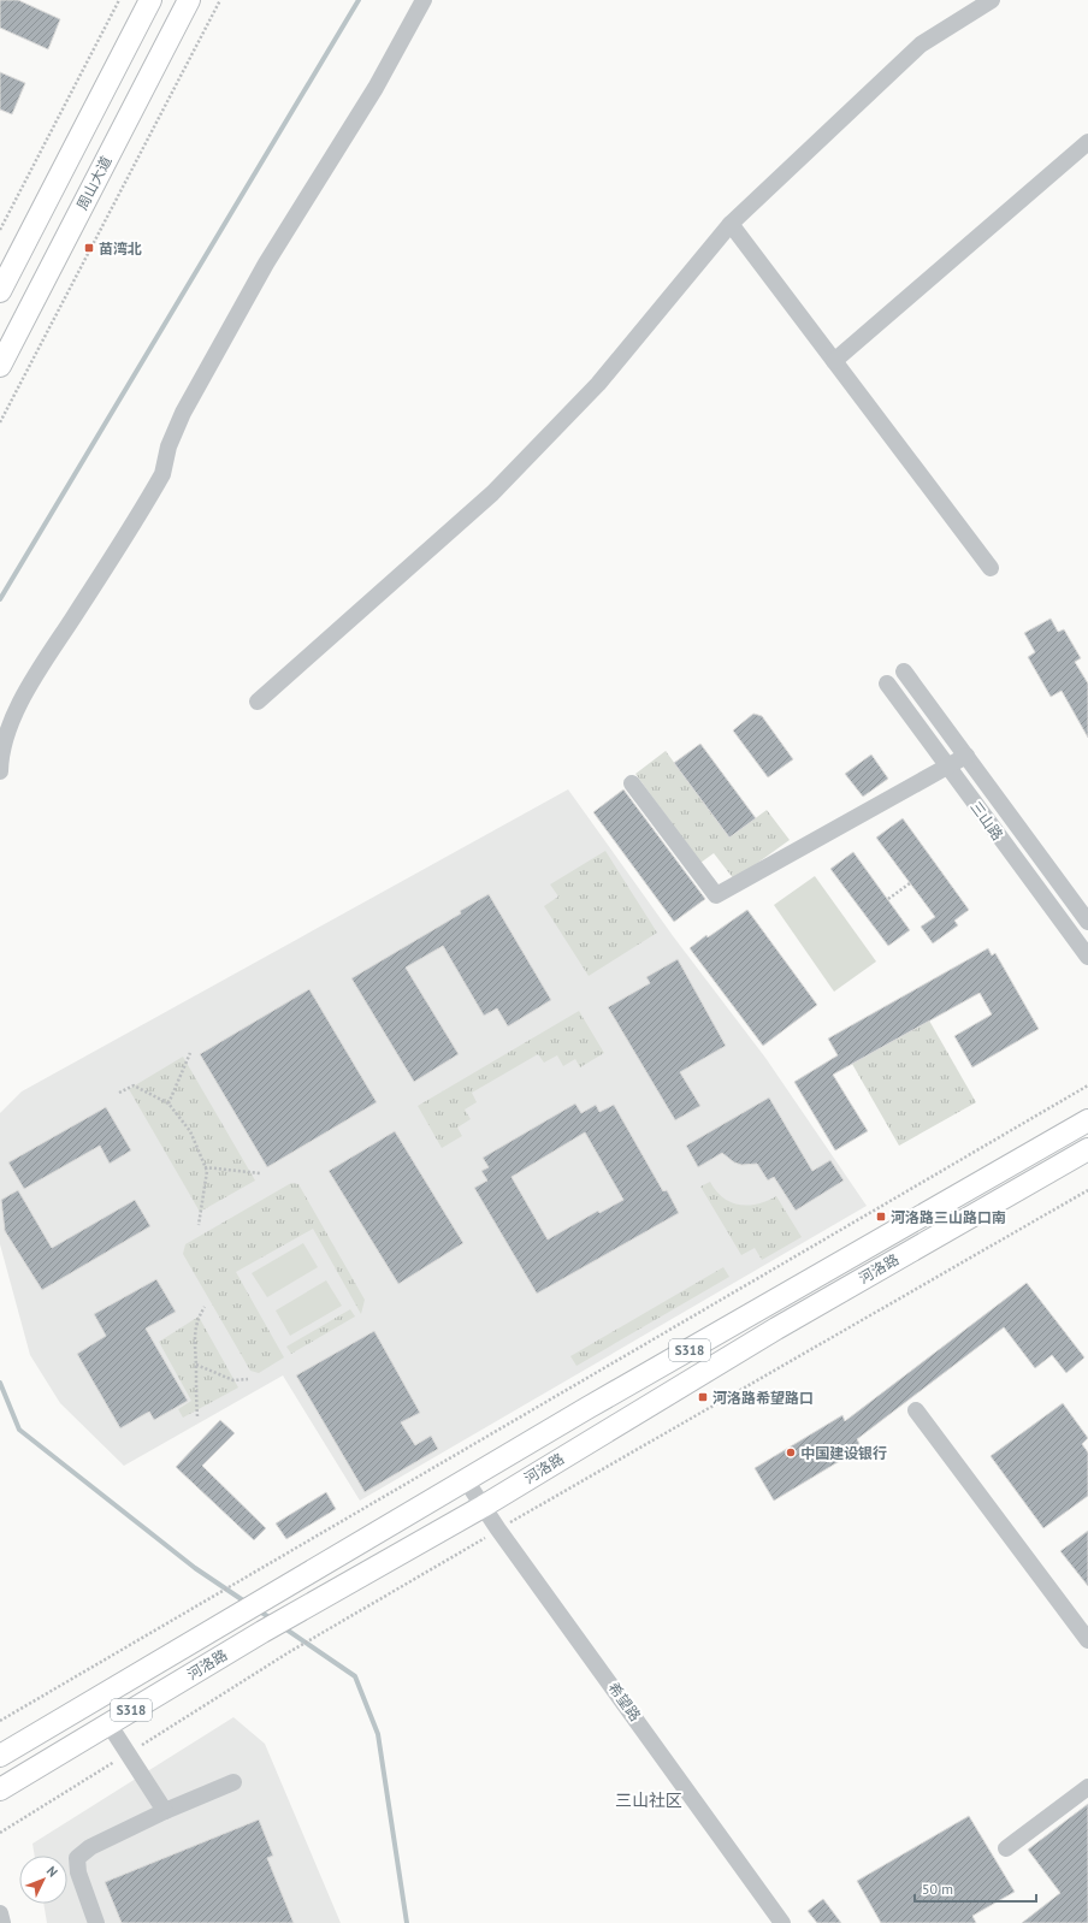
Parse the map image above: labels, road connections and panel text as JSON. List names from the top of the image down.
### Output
{
  "streets": {
    "main road": ["周山大道", "河洛路", "S318"],
    "street": ["三山路", "希望路"]
  },
  "crossings": [
    ["河洛路", "希望路"]
  ],
  "districts": ["三山社区"],
  "places": {
    "transit": ["苗湾北", "河洛路三山路口南", "河洛路希望路口"],
    "other": ["中国建设银行"]
  },
  "scale_bar": "50 m",
  "north": "top right"
}
